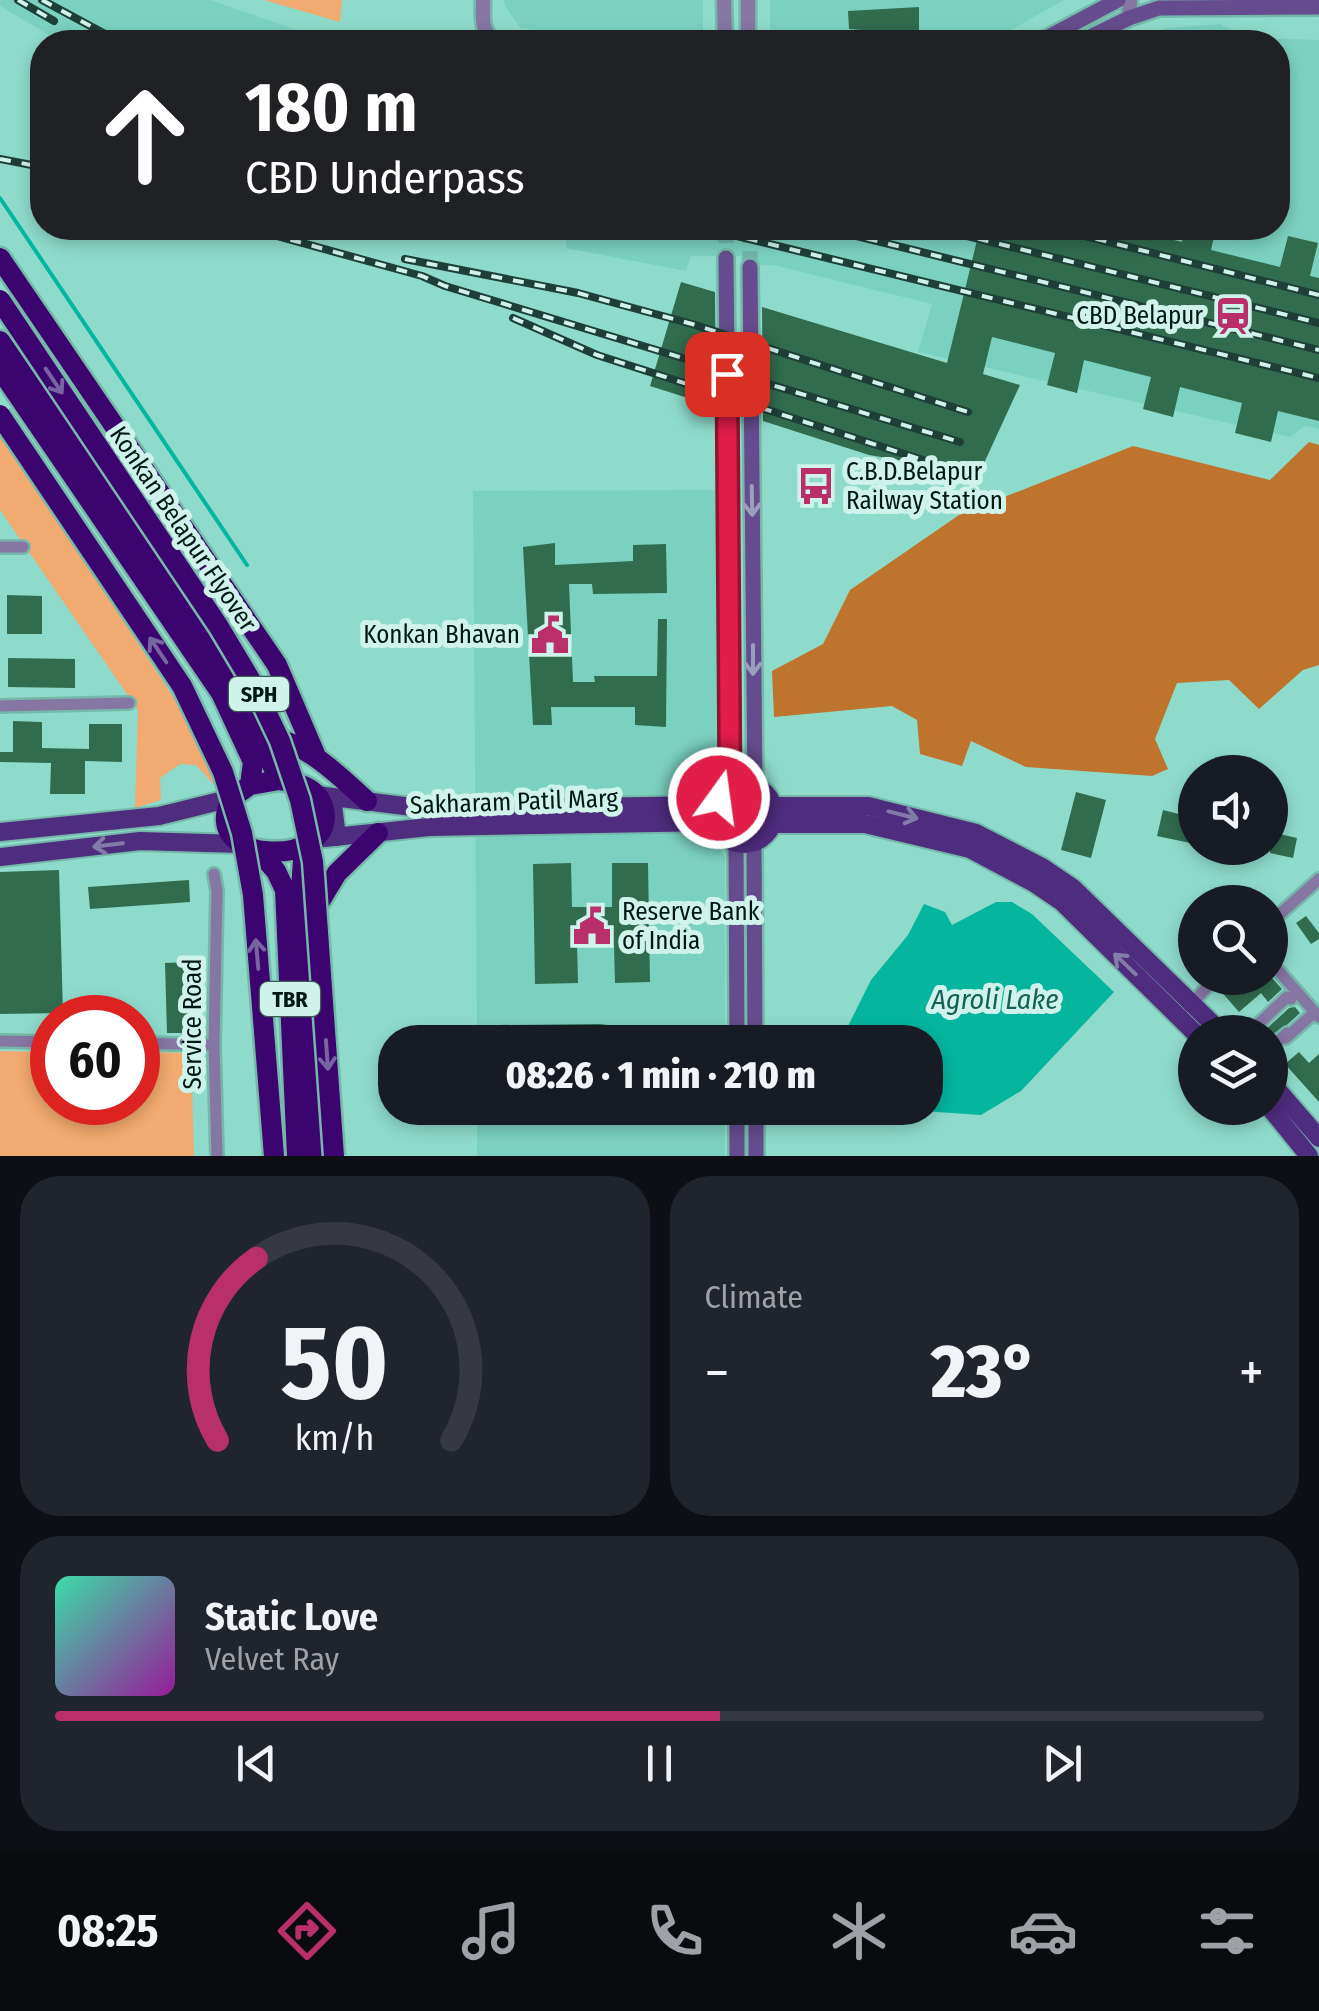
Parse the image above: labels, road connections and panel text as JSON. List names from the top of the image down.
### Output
{
  "streets": {
    "highway": ["Konkan Belapur Flyover", "SPH", "TBR"],
    "main road": ["Sakharam Patil Marg"],
    "street": ["Service Road"]
  },
  "crossings": [
    ["Sakharam Patil Marg", "TBR"]
  ],
  "water": ["Agroli Lake"],
  "places": {
    "station": ["CBD Belapur"],
    "bus stop": ["C.B.D.Belapur Railway Station"],
    "public building": ["Konkan Bhavan", "Reserve Bank of India"]
  },
  "page": {
    "turn": ["180 m", "CBD Underpass"],
    "limit": "60",
    "trip": "08:26 · 1 min · 210 m",
    "tile": "Climate",
    "heat": ["−", "23°", "+"],
    "song": ["Static Love", "Velvet Ray"],
    "tabs": "08:25",
    "gauge": ["50", "km/h"]
  }
}
